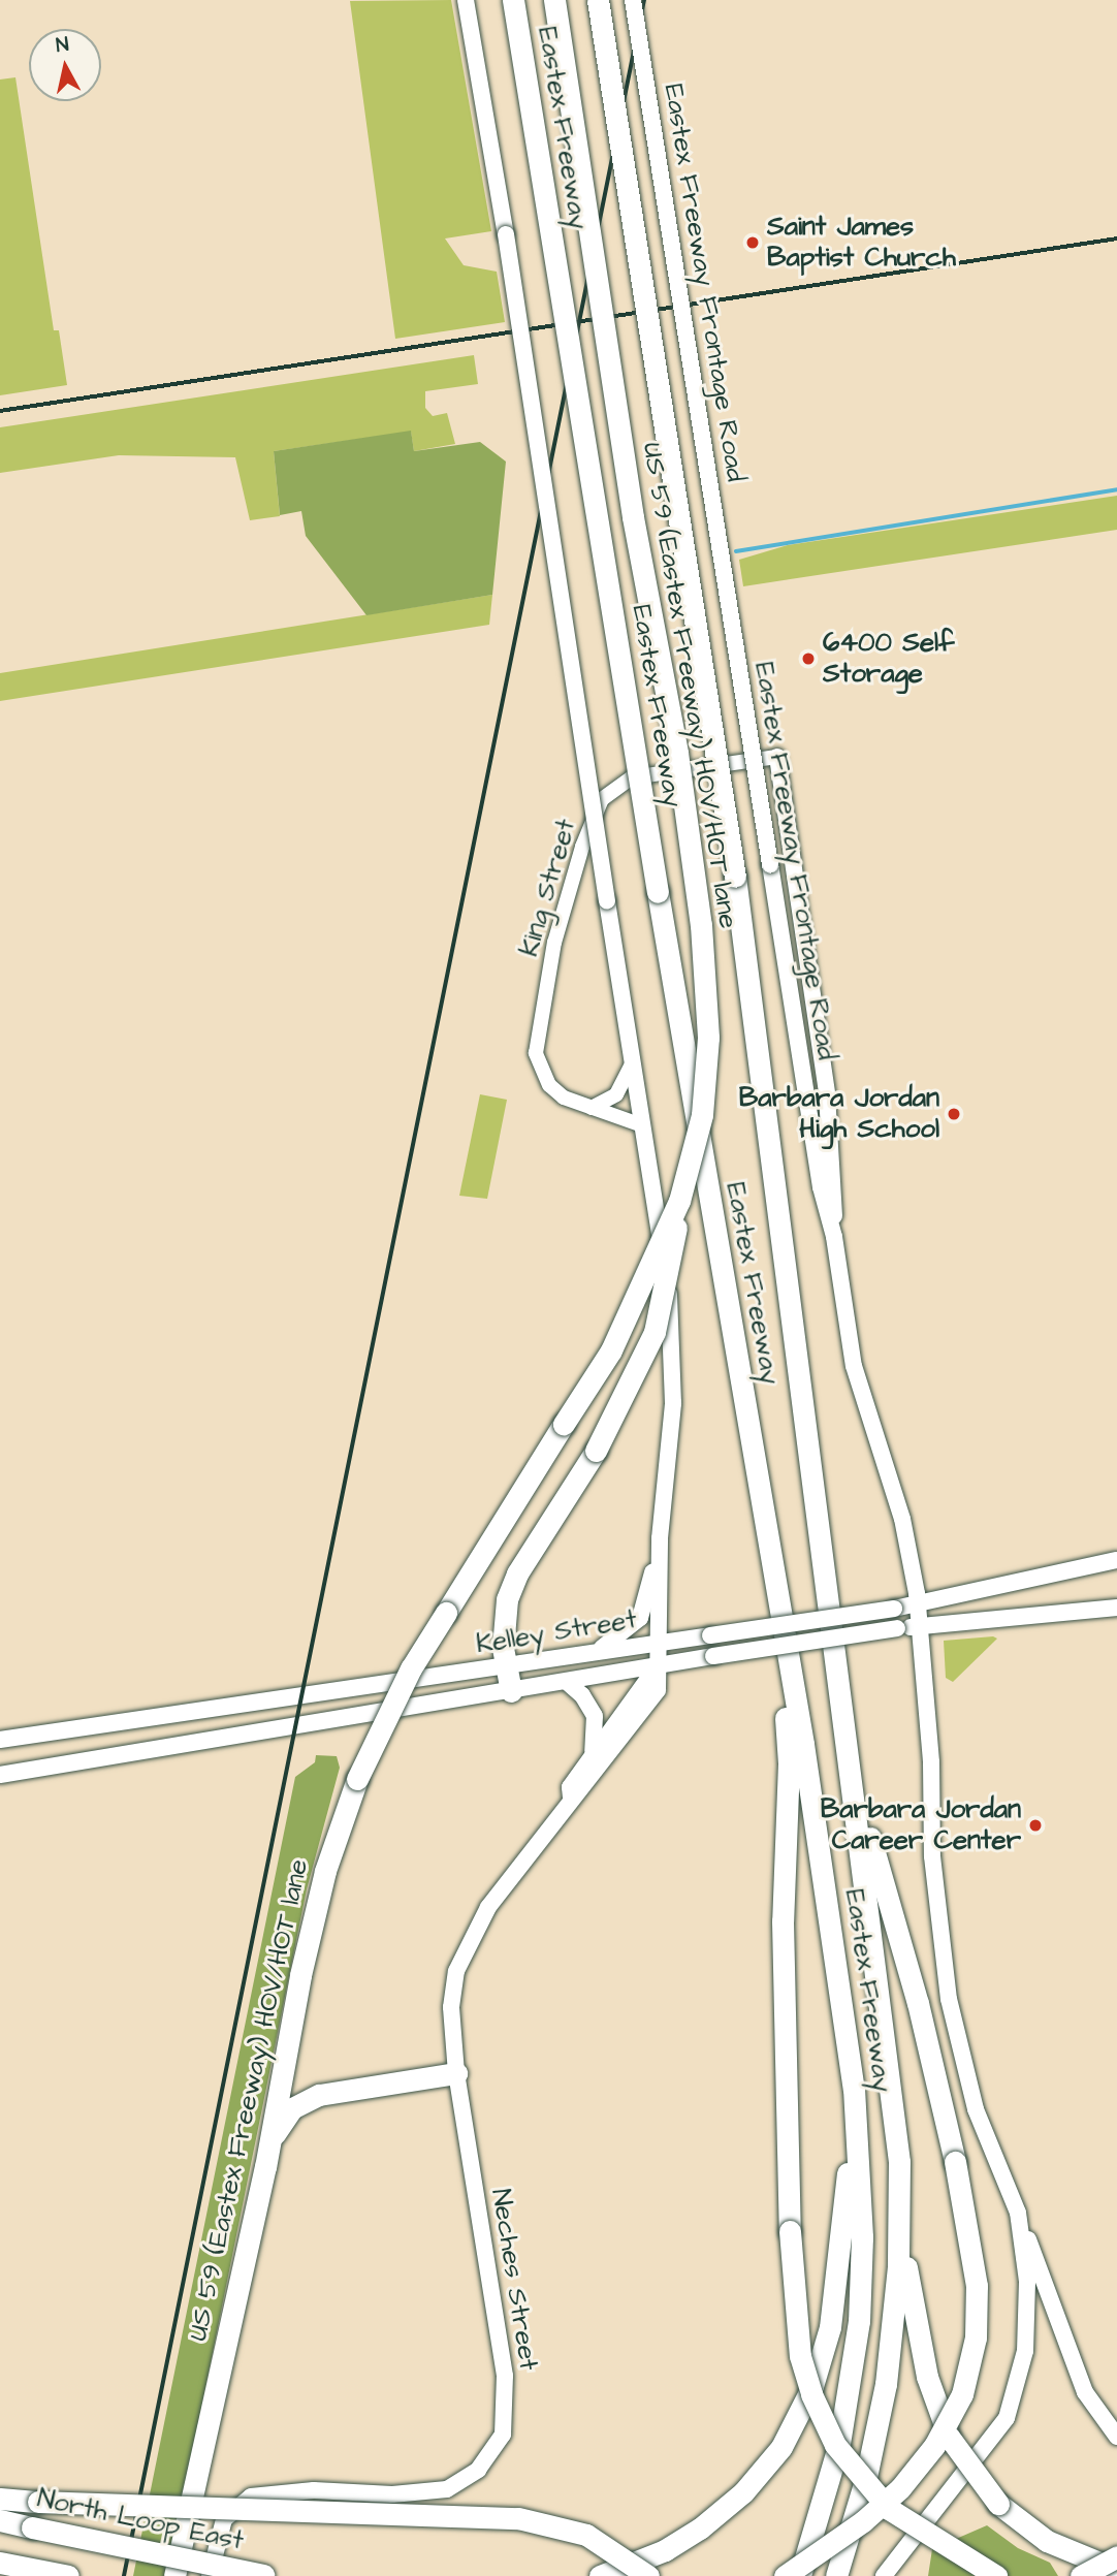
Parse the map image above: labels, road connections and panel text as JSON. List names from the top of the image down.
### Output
{
  "streets": {
    "highway": ["Eastex Freeway", "US 59 (Eastex Freeway) HOV/HOT lane", "North Loop East"],
    "main road": ["Eastex Freeway Frontage Road", "Kelley Street", "Neches Street"],
    "street": ["King Street"]
  },
  "crossings": [
    ["Eastex Freeway Frontage Road", "Kelley Street"],
    ["Kelley Street", "Neches Street"]
  ],
  "places": [
    "Saint James Baptist Church",
    "6400 Self Storage",
    "Barbara Jordan High School",
    "Barbara Jordan Career Center"
  ],
  "north": "top"
}
